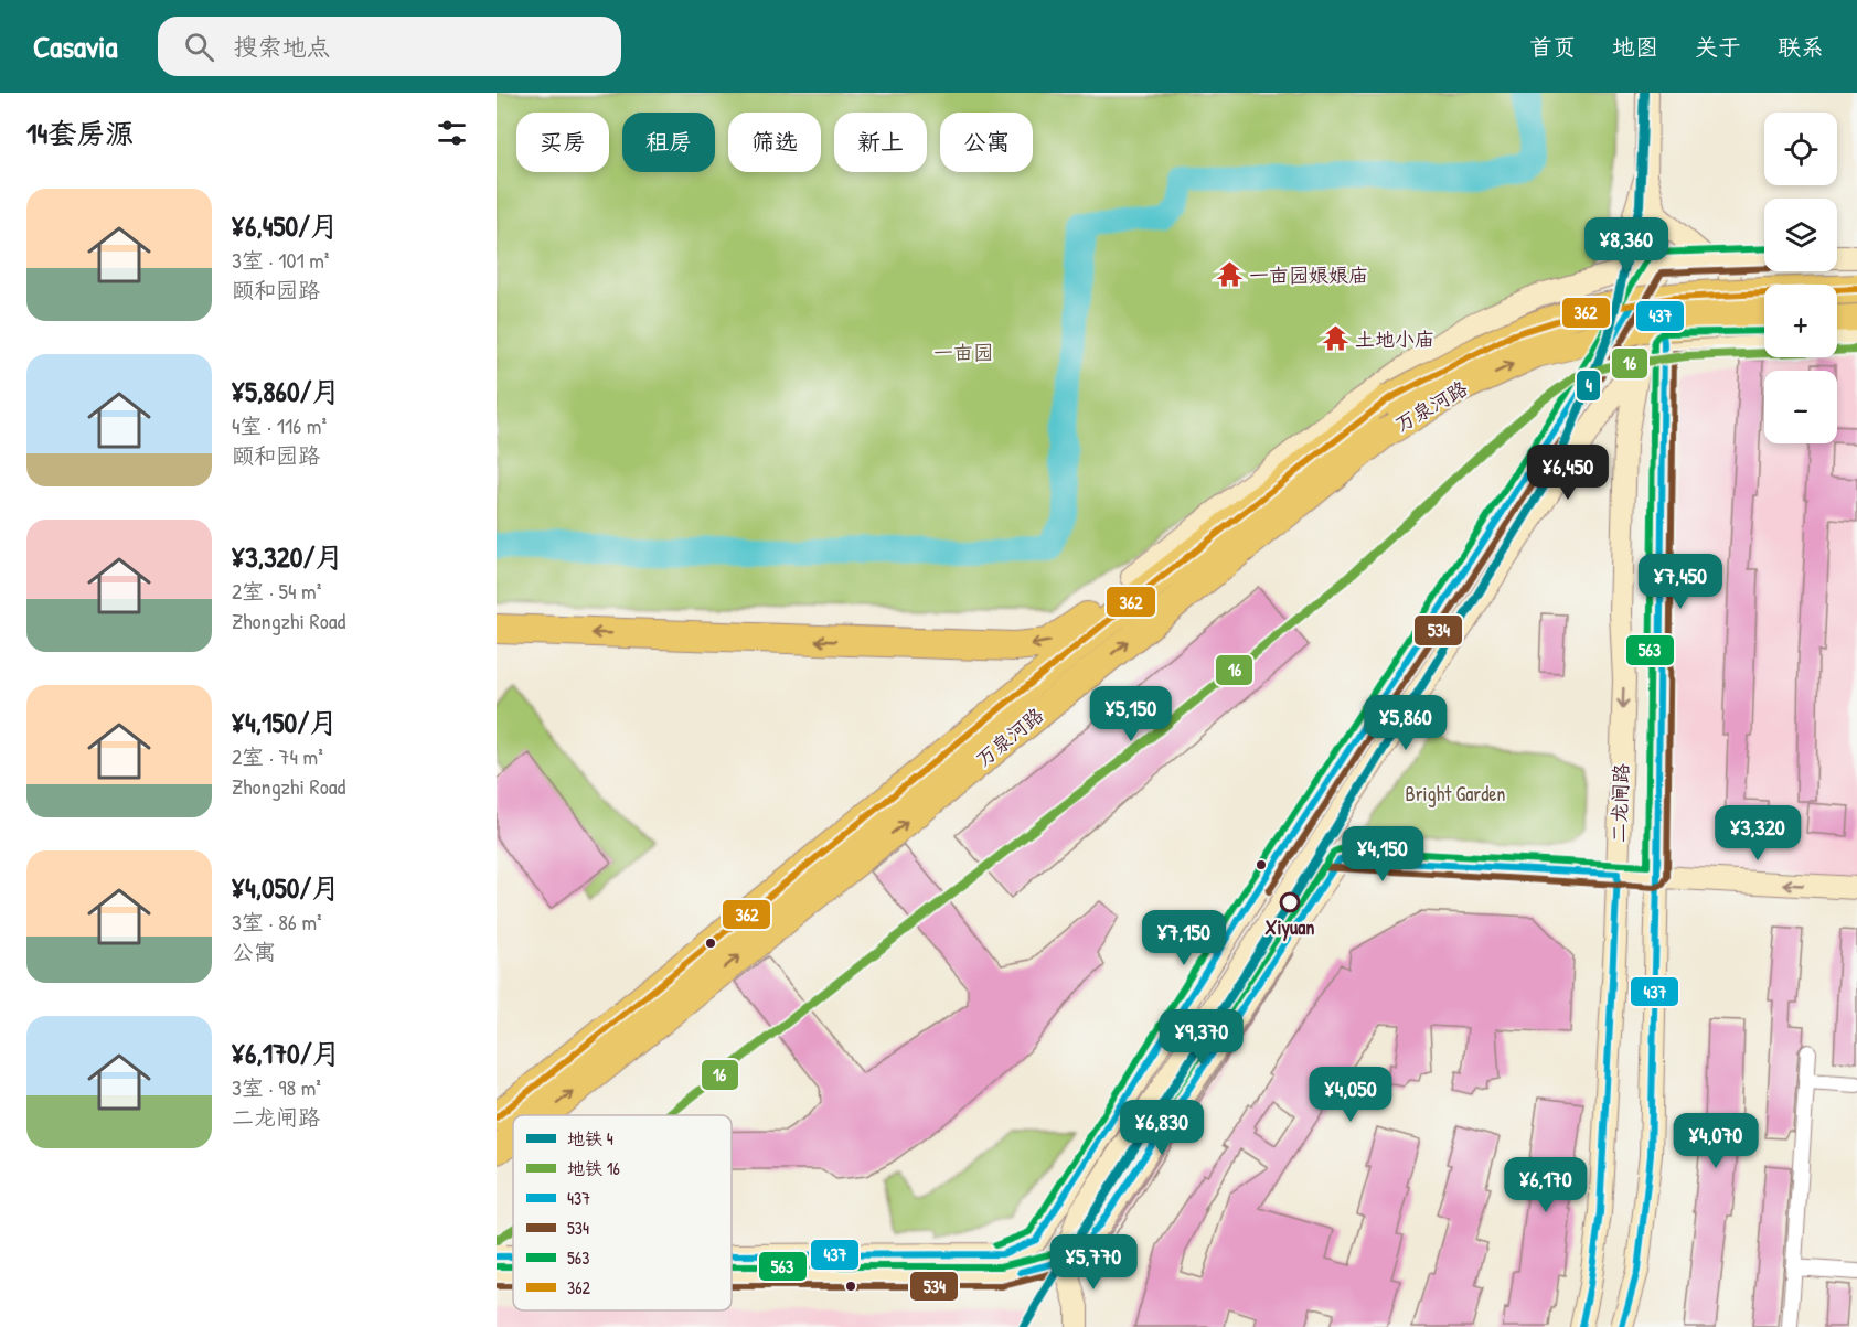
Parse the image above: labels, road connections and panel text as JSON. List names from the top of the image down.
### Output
{
  "streets": {
    "highway": ["万泉河路"],
    "main road": ["二龙闸路"]
  },
  "parks": ["一亩园", "Bright Garden"],
  "places": {
    "temple": ["一亩园娘娘庙", "土地小庙"],
    "other": ["Xiyuan"]
  },
  "lines": [
    "metro line 4",
    "transit line 563",
    "transit line 534",
    "transit line 362",
    "transit line 437",
    "metro line 16"
  ],
  "legend": [
    "地铁 4",
    "地铁 16",
    "437",
    "534",
    "563",
    "362"
  ],
  "page": {
    "header": "Casavia",
    "search": "搜索地点",
    "nav": [
      "首页",
      "地图",
      "关于",
      "联系"
    ],
    "heading": "14套房源",
    "map_buttons": ["+", "−"],
    "chip": [
      "买房",
      "租房",
      "筛选",
      "新上",
      "公寓"
    ],
    "list": [
      {
        "name": "¥6,450/月",
        "note": "3室 · 101 m² · 颐和园路"
      },
      {
        "name": "¥5,860/月",
        "note": "4室 · 116 m² · 颐和园路"
      },
      {
        "name": "¥3,320/月",
        "note": "2室 · 54 m² · Zhongzhi Road"
      },
      {
        "name": "¥4,150/月",
        "note": "2室 · 74 m² · Zhongzhi Road"
      },
      {
        "name": "¥4,050/月",
        "note": "3室 · 86 m² · 公寓"
      },
      {
        "name": "¥6,170/月",
        "note": "3室 · 98 m² · 二龙闸路"
      }
    ],
    "price": [
      "¥8,360",
      "¥6,450",
      "¥7,450",
      "¥5,150",
      "¥5,860",
      "¥3,320",
      "¥4,150",
      "¥7,150",
      "¥9,370",
      "¥4,050",
      "¥6,830",
      "¥4,070",
      "¥6,170",
      "¥5,770"
    ]
  }
}
